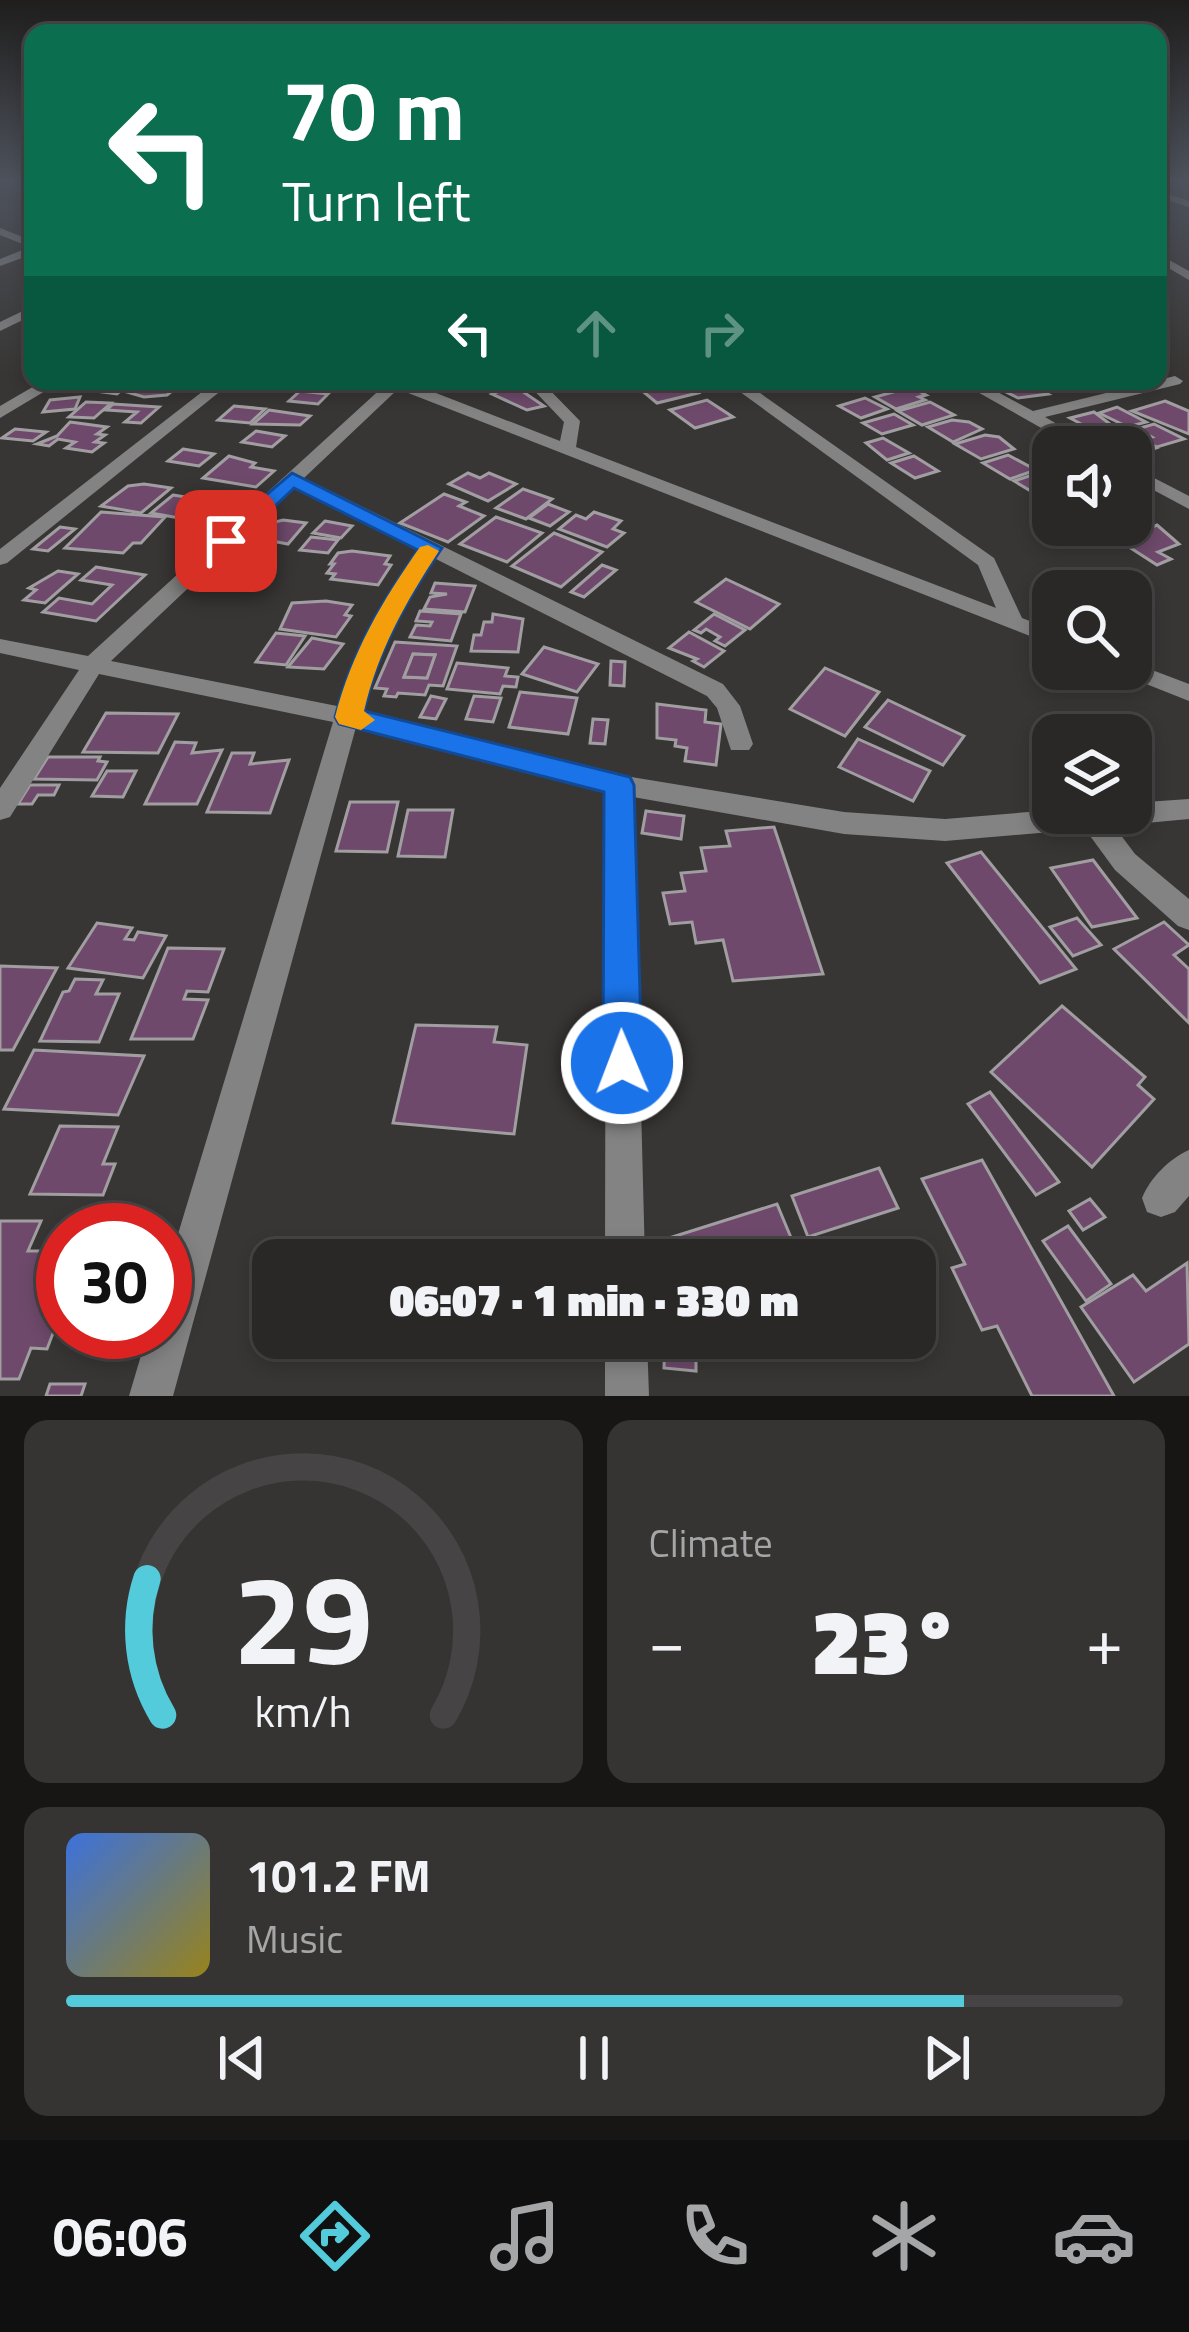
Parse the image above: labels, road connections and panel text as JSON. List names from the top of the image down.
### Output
{
  "page": {
    "turn": ["70 m", "Turn left"],
    "limit": "30",
    "trip": "06:07 · 1 min · 330 m",
    "tile": "Climate",
    "heat": ["−", "23°", "+"],
    "song": ["101.2 FM", "Music"],
    "tabs": "06:06",
    "gauge": ["29", "km/h"]
  }
}
